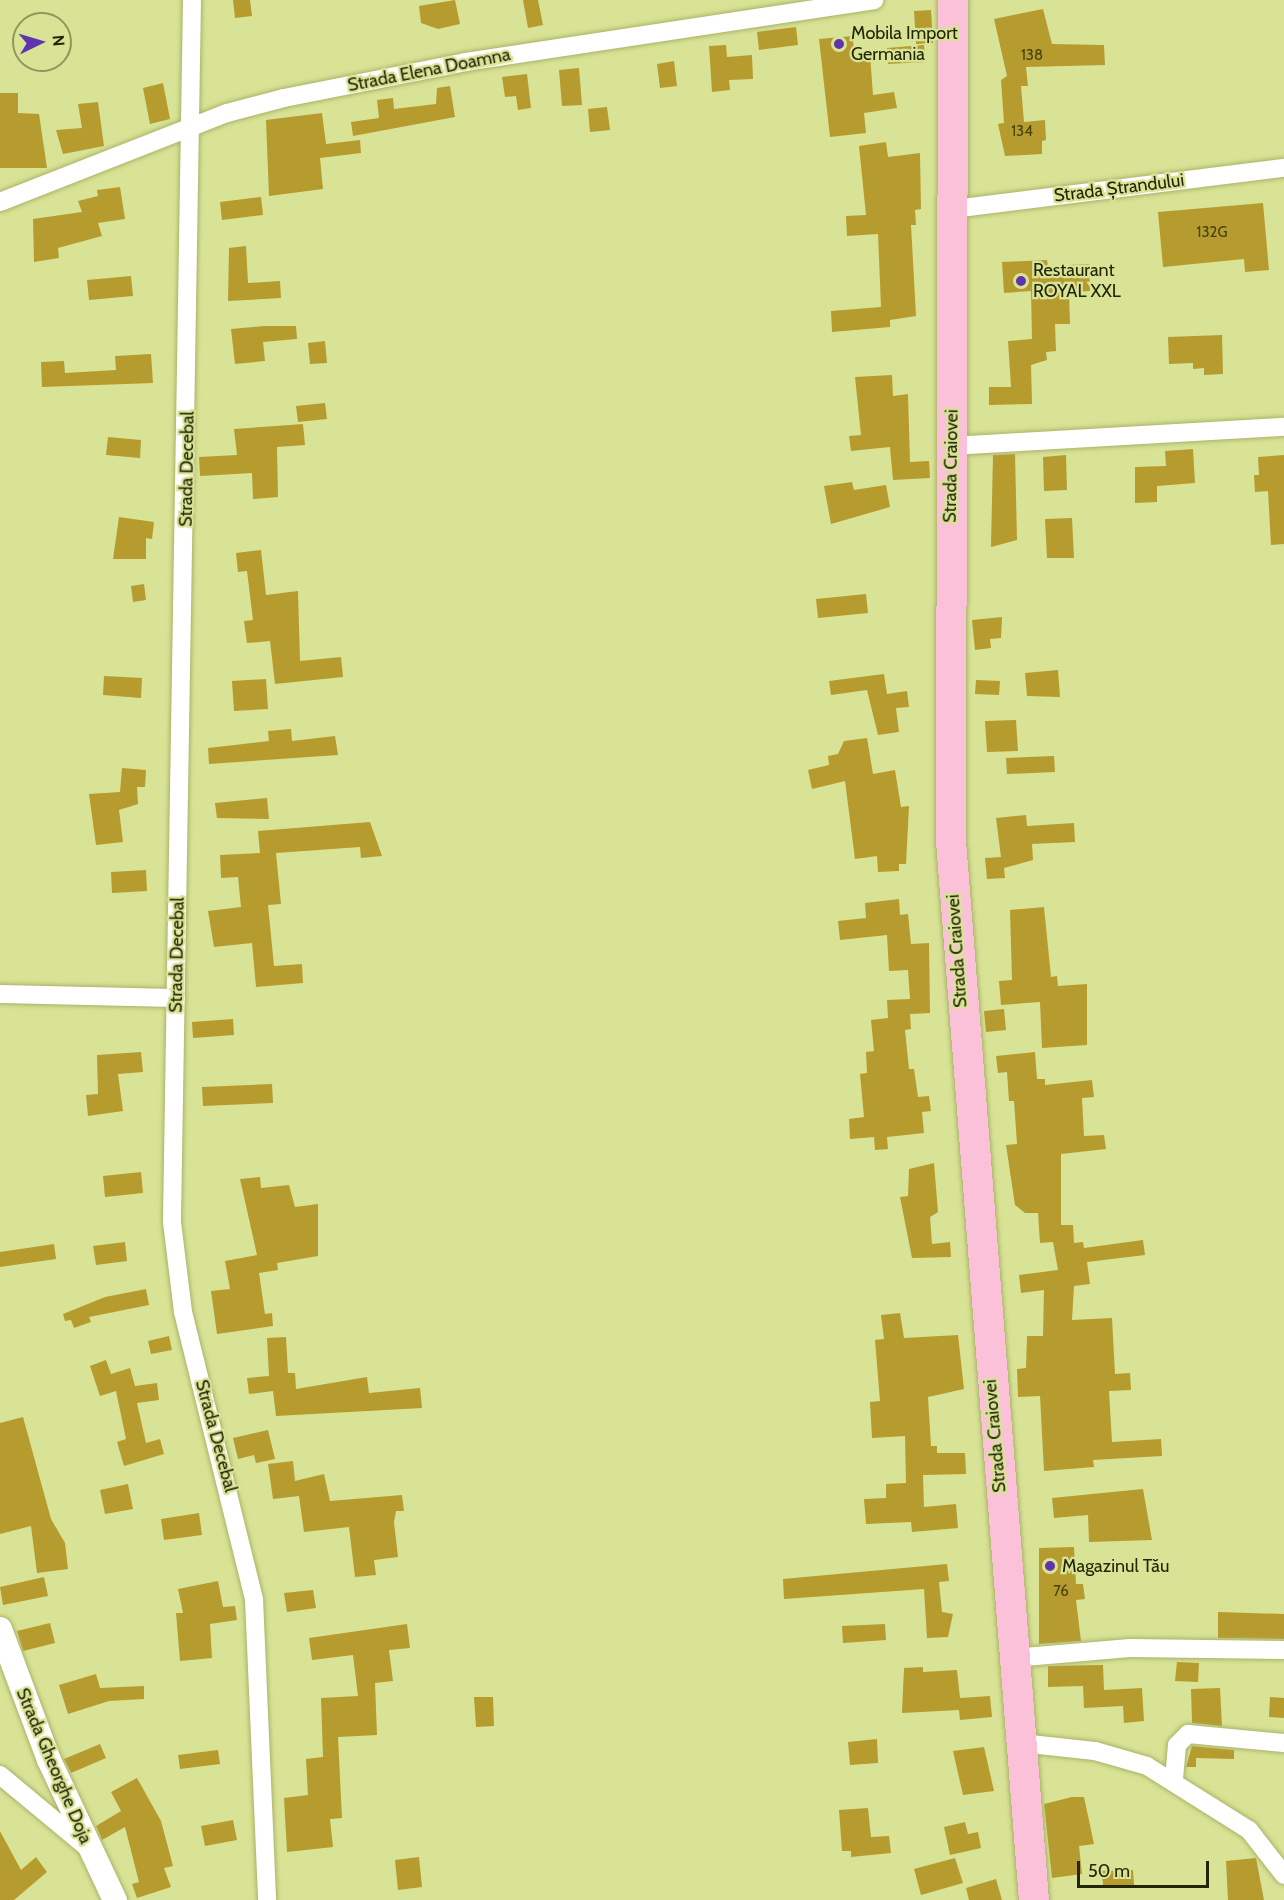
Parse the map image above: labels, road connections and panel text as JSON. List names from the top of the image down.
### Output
{
  "streets": {
    "main road": ["Strada Craiovei"],
    "street": [
      "Strada Elena Doamna",
      "Strada Ștrandului",
      "Strada Decebal",
      "Strada Gheorghe Doja"
    ]
  },
  "crossings": [
    ["Strada Elena Doamna", "Strada Decebal"],
    ["Strada Ștrandului", "Strada Craiovei"]
  ],
  "places": ["Mobila Import Germania", "Restaurant ROYAL XXL", "Magazinul Tău"],
  "house_numbers": [
    "138",
    "134",
    "132G",
    "76"
  ],
  "scale_bar": "50 m",
  "north": "right"
}
